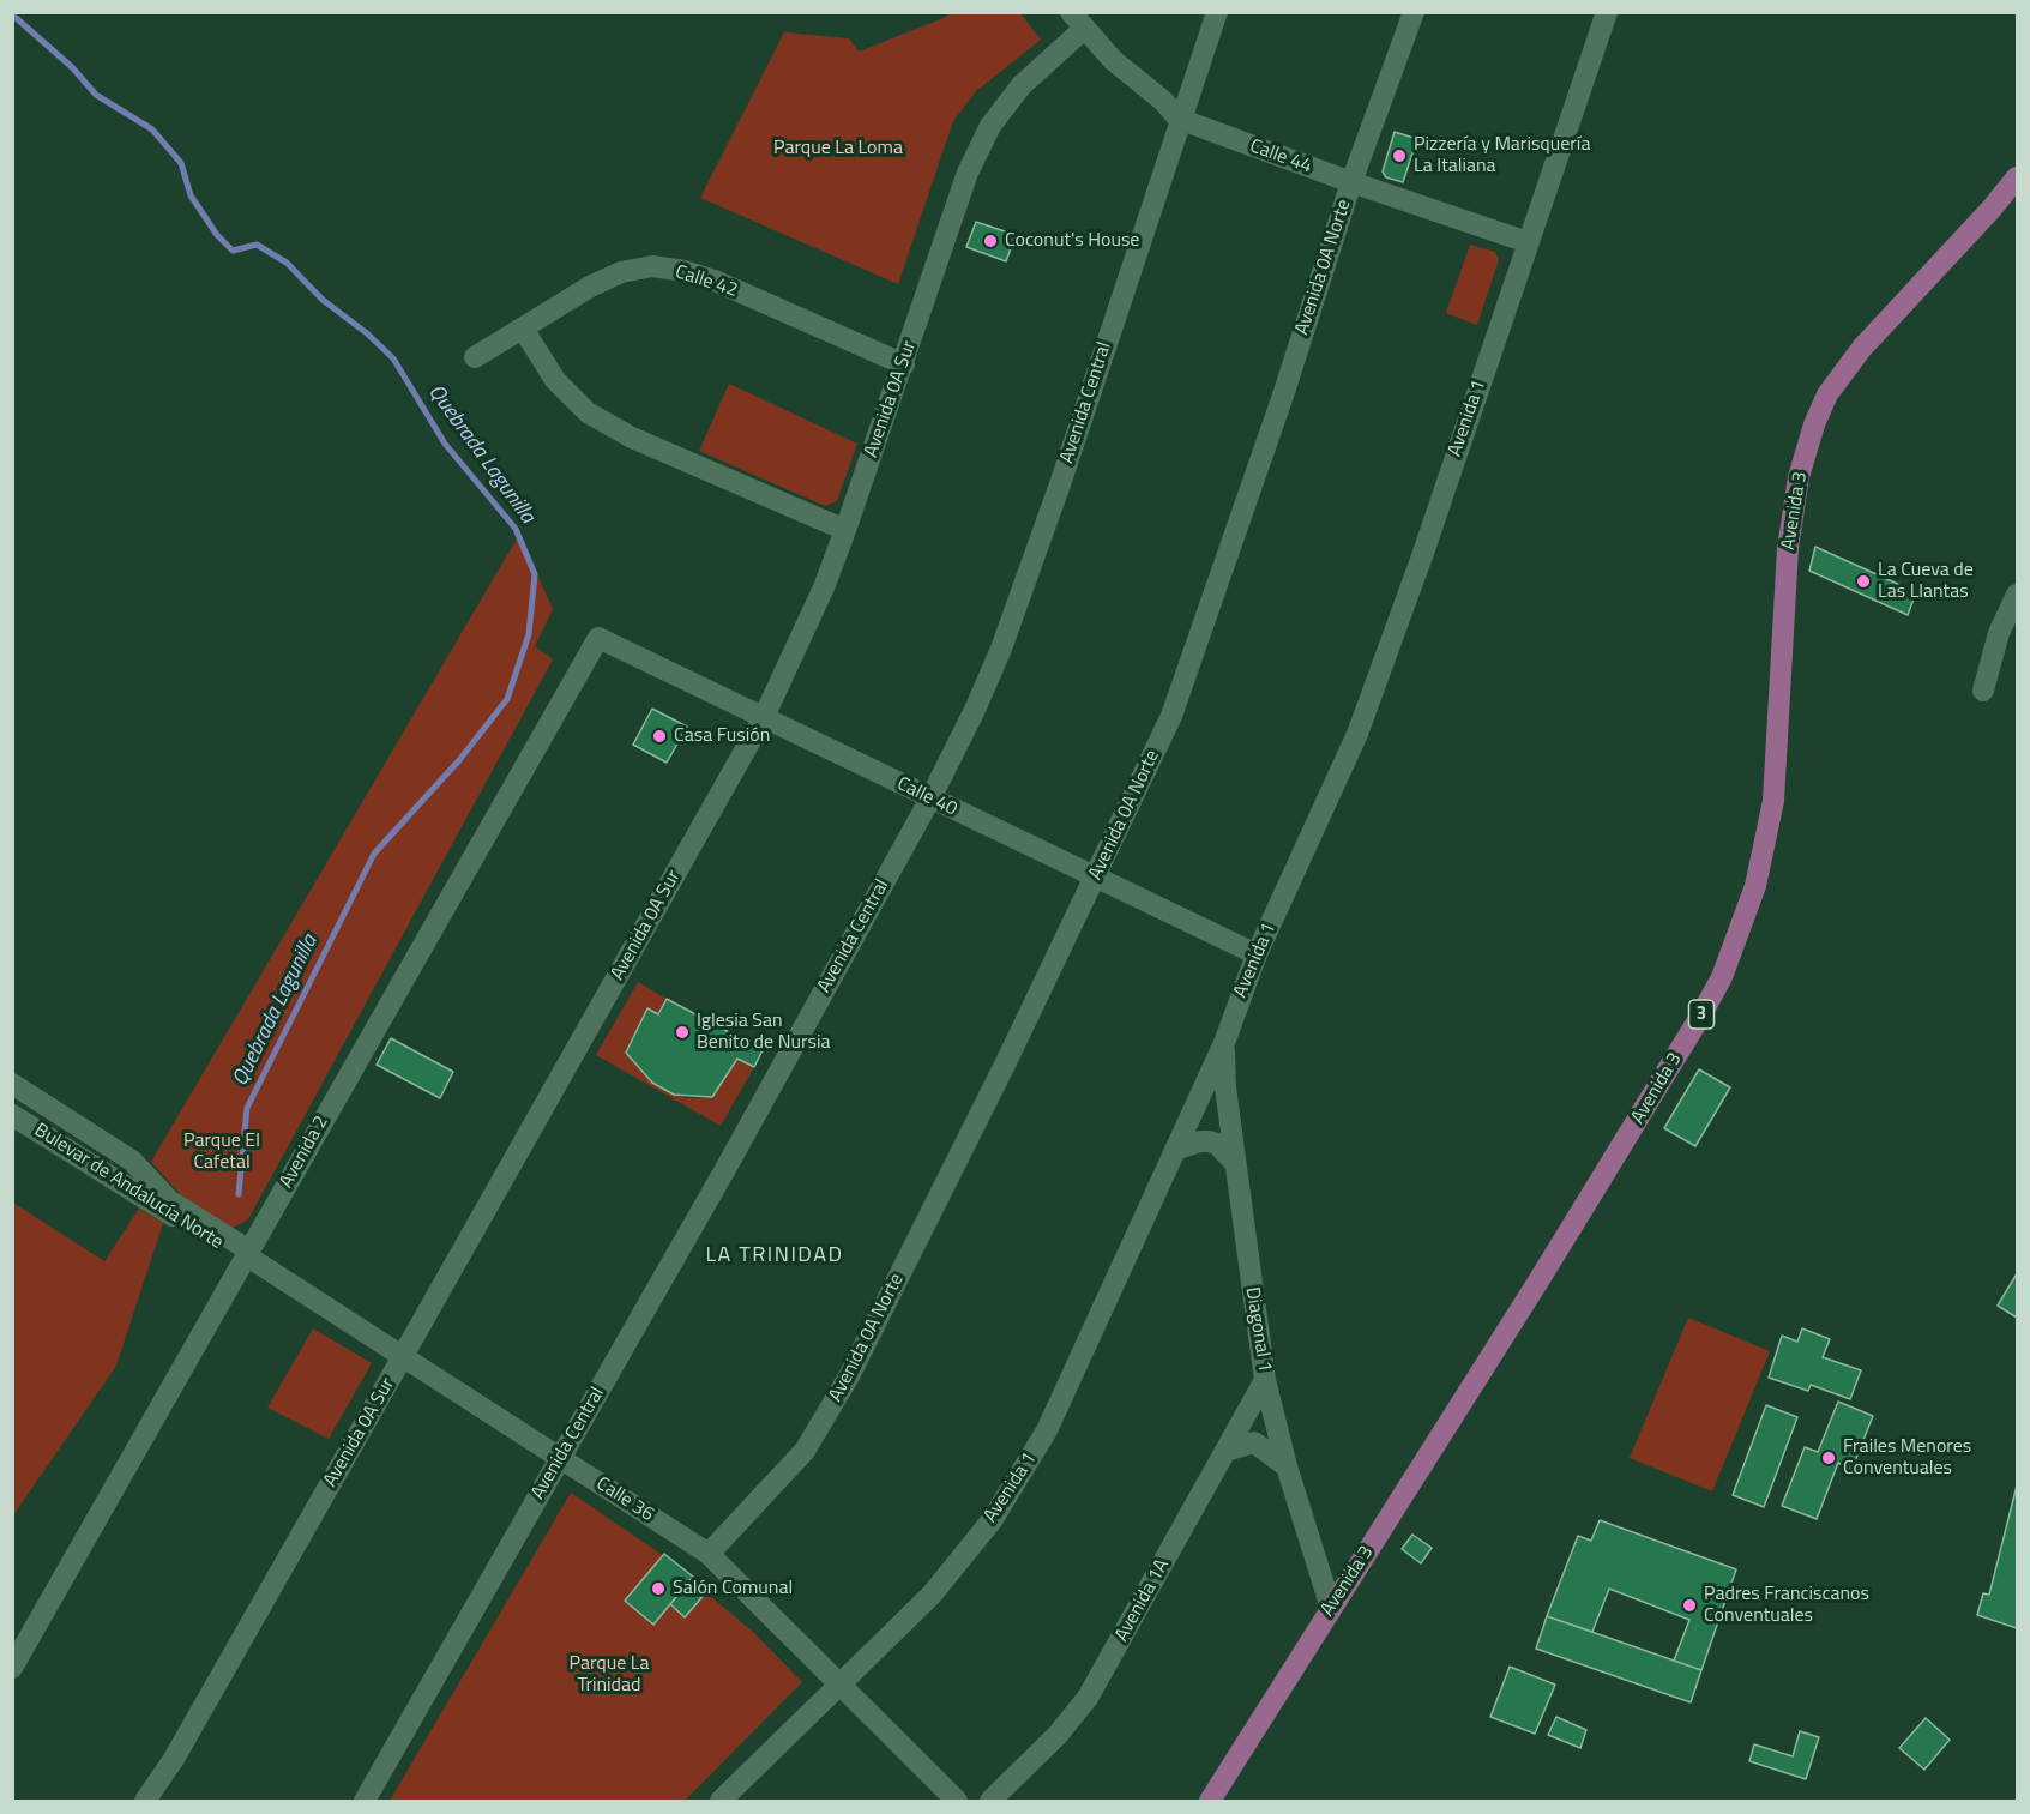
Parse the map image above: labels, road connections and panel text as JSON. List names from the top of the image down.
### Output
{
  "streets": {
    "main road": ["Avenida 3", "3"],
    "street": [
      "Calle 44",
      "Avenida 0A Norte",
      "Calle 42",
      "Avenida 0A Sur",
      "Avenida Central",
      "Avenida 1",
      "Calle 40",
      "Avenida 2",
      "Bulevar de Andalucía Norte",
      "Diagonal 1",
      "Calle 36",
      "Avenida 1A"
    ]
  },
  "crossings": [
    ["Calle 44", "Avenida 0A Norte"],
    ["Calle 44", "Avenida 0A Sur"],
    ["Calle 44", "Avenida Central"],
    ["Calle 44", "Avenida 1"],
    ["Avenida 0A Norte", "Calle 40"],
    ["Avenida 0A Norte", "Calle 36"],
    ["Calle 42", "Avenida 0A Sur"],
    ["Avenida 0A Sur", "Calle 40"],
    ["Avenida 0A Sur", "Calle 36"],
    ["Avenida Central", "Calle 40"],
    ["Avenida Central", "Calle 36"],
    ["Avenida 1", "Calle 40"],
    ["Avenida 1", "Diagonal 1"],
    ["Avenida 1", "Calle 36"],
    ["Avenida 3", "Diagonal 1"],
    ["Calle 40", "Avenida 2"],
    ["Avenida 2", "Bulevar de Andalucía Norte"],
    ["Avenida 2", "Calle 36"],
    ["Bulevar de Andalucía Norte", "Calle 36"],
    ["Diagonal 1", "Avenida 1A"]
  ],
  "districts": ["LA TRINIDAD"],
  "water": ["Quebrada Lagunilla"],
  "parks": ["Parque La Loma", "Parque El Cafetal", "Parque La Trinidad"],
  "places": [
    "Pizzería y Marisquería La Italiana",
    "Coconut's House",
    "La Cueva de Las Llantas",
    "Casa Fusión",
    "Iglesia San Benito de Nursia",
    "Frailes Menores Conventuales",
    "Salón Comunal",
    "Padres Franciscanos Conventuales"
  ]
}
